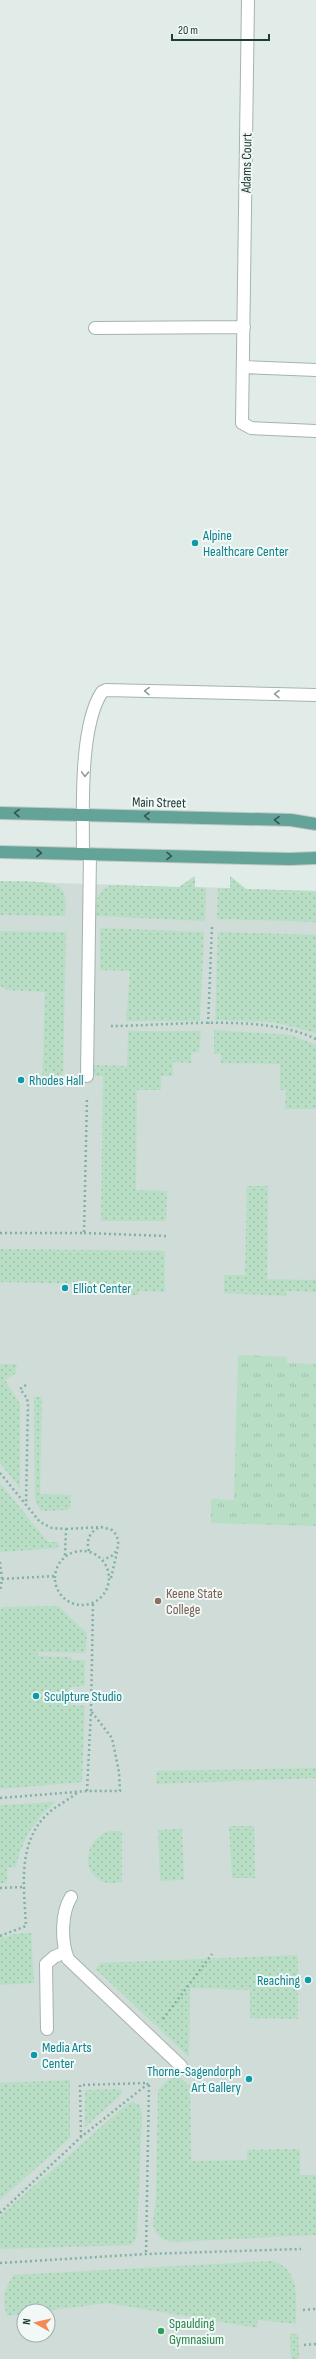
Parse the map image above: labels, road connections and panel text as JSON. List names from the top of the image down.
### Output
{
  "streets": {
    "main road": ["Main Street"],
    "street": ["Adams Court"]
  },
  "places": [
    "Alpine Healthcare Center",
    "Rhodes Hall",
    "Elliot Center",
    "Keene State College",
    "Sculpture Studio",
    "Reaching",
    "Media Arts Center",
    "Thorne-Sagendorph Art Gallery",
    "Spaulding Gymnasium"
  ],
  "scale_bar": "20 m",
  "north": "left"
}
